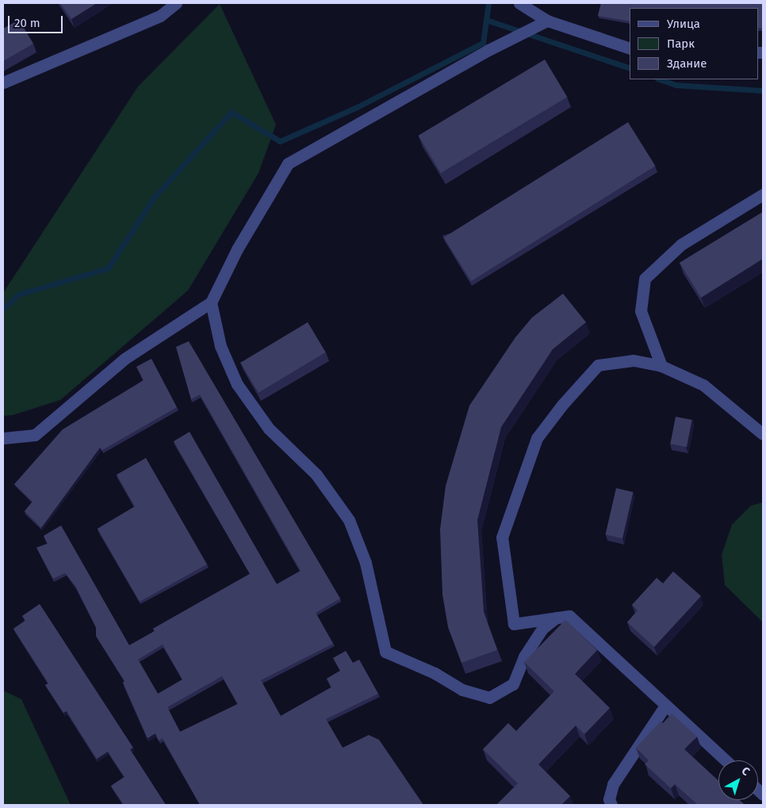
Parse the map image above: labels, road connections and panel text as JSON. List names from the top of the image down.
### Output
{
  "legend": ["Улица", "Парк", "Здание"],
  "scale_bar": "20 m",
  "north": "top right"
}
